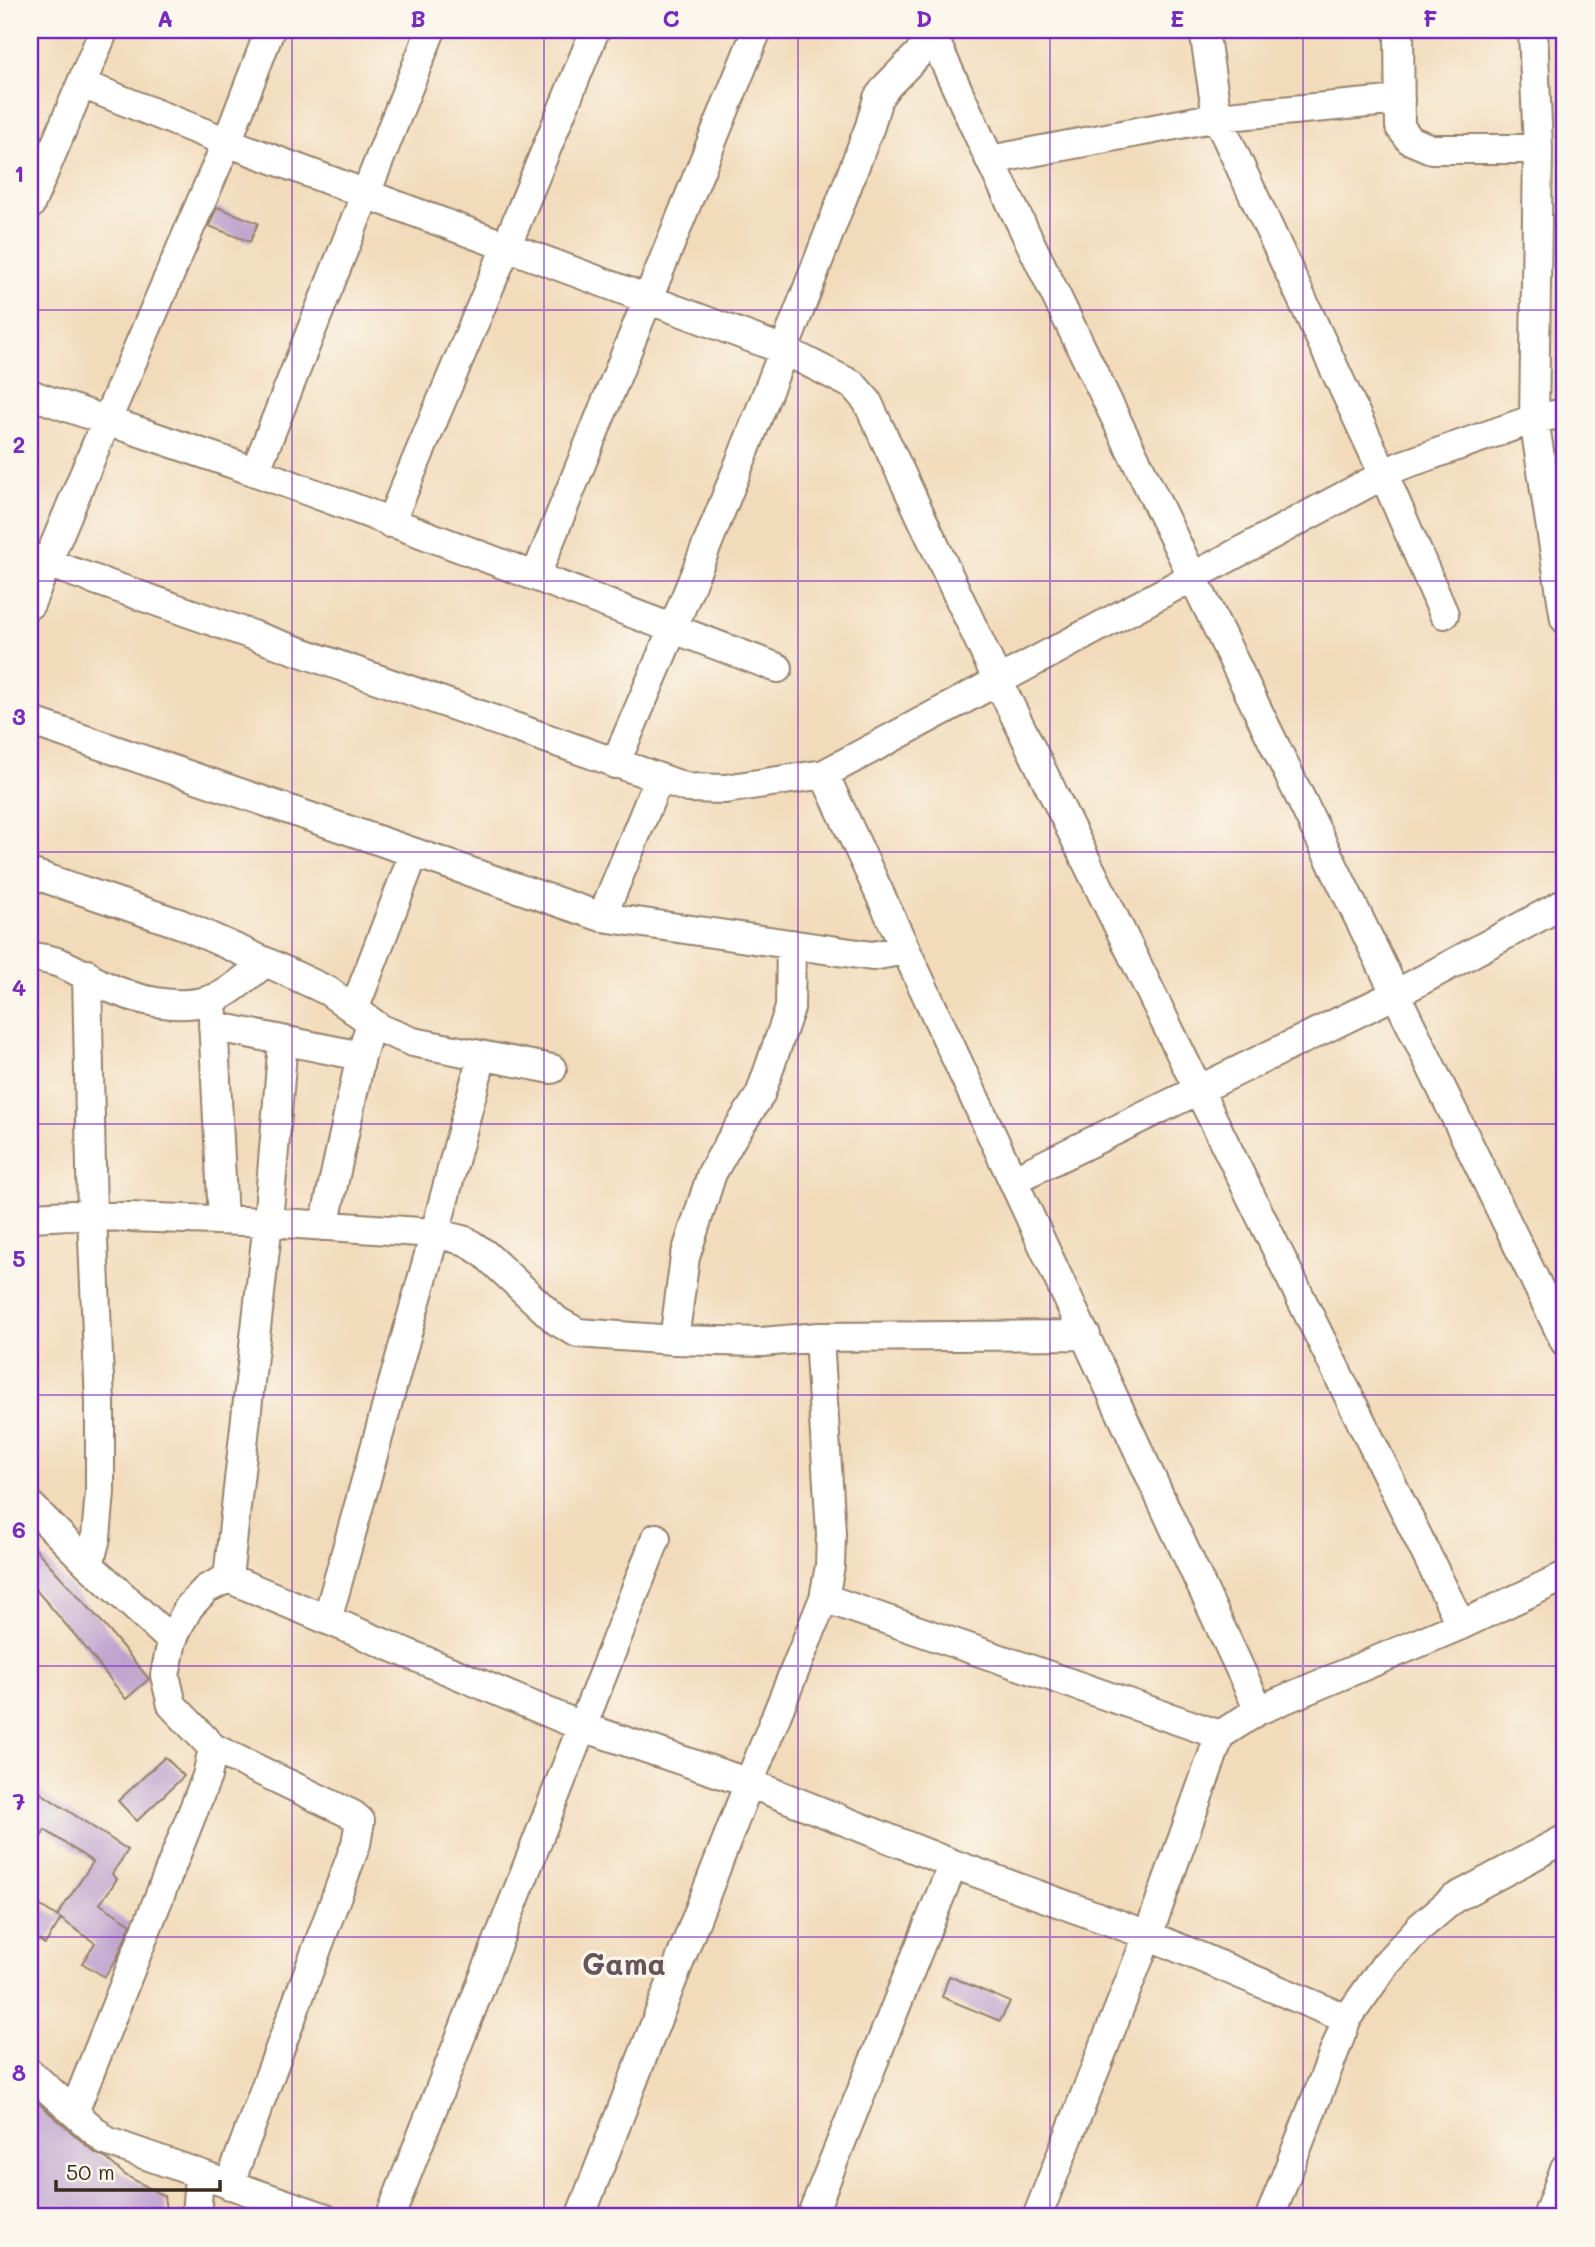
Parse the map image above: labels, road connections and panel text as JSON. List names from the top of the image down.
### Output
{
  "districts": ["Gama"],
  "scale_bar": "50 m",
  "grid": {
    "columns": [
      "A",
      "B",
      "C",
      "D",
      "E",
      "F"
    ],
    "rows": [
      "1",
      "2",
      "3",
      "4",
      "5",
      "6",
      "7",
      "8"
    ]
  }
}
